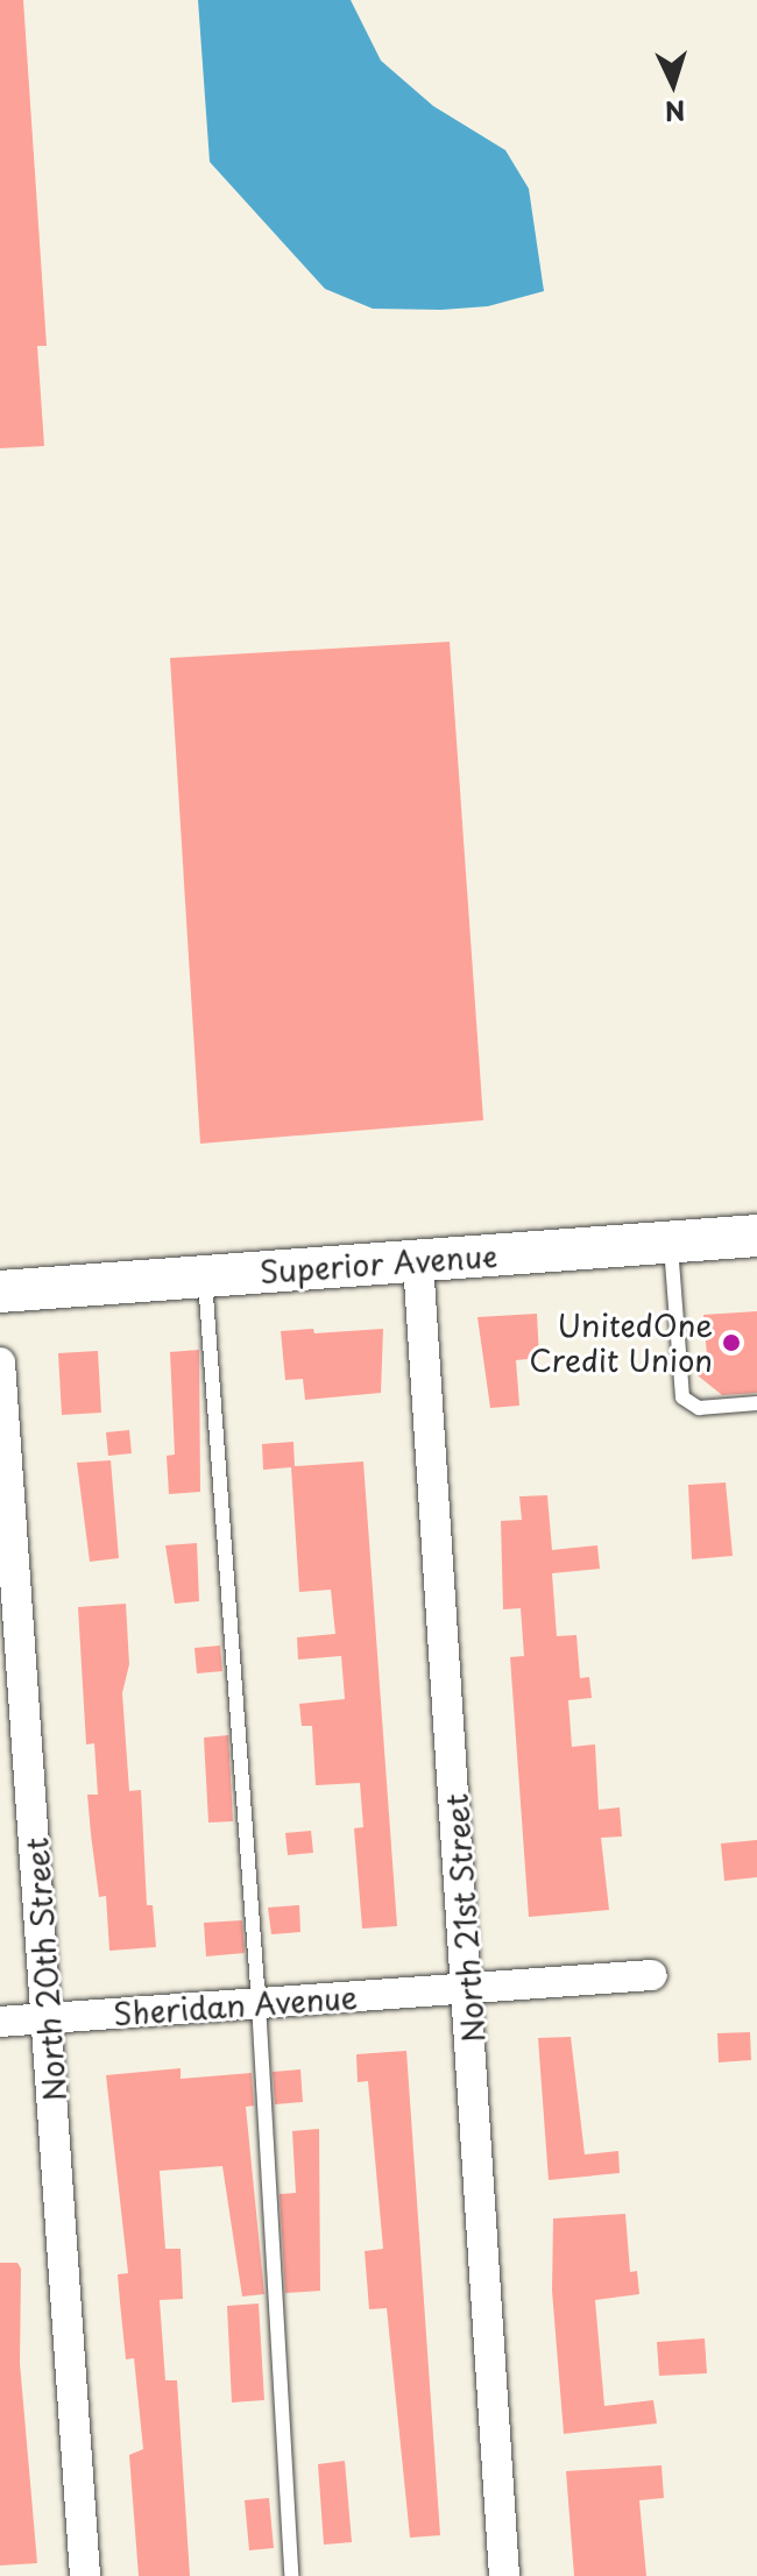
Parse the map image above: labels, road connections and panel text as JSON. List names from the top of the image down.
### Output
{
  "streets": {
    "street": [
      "Superior Avenue",
      "North 21st Street",
      "North 20th Street",
      "Sheridan Avenue"
    ]
  },
  "crossings": [
    ["Superior Avenue", "North 21st Street"],
    ["North 21st Street", "Sheridan Avenue"],
    ["North 20th Street", "Sheridan Avenue"]
  ],
  "places": ["UnitedOne Credit Union"],
  "north": "bottom"
}
